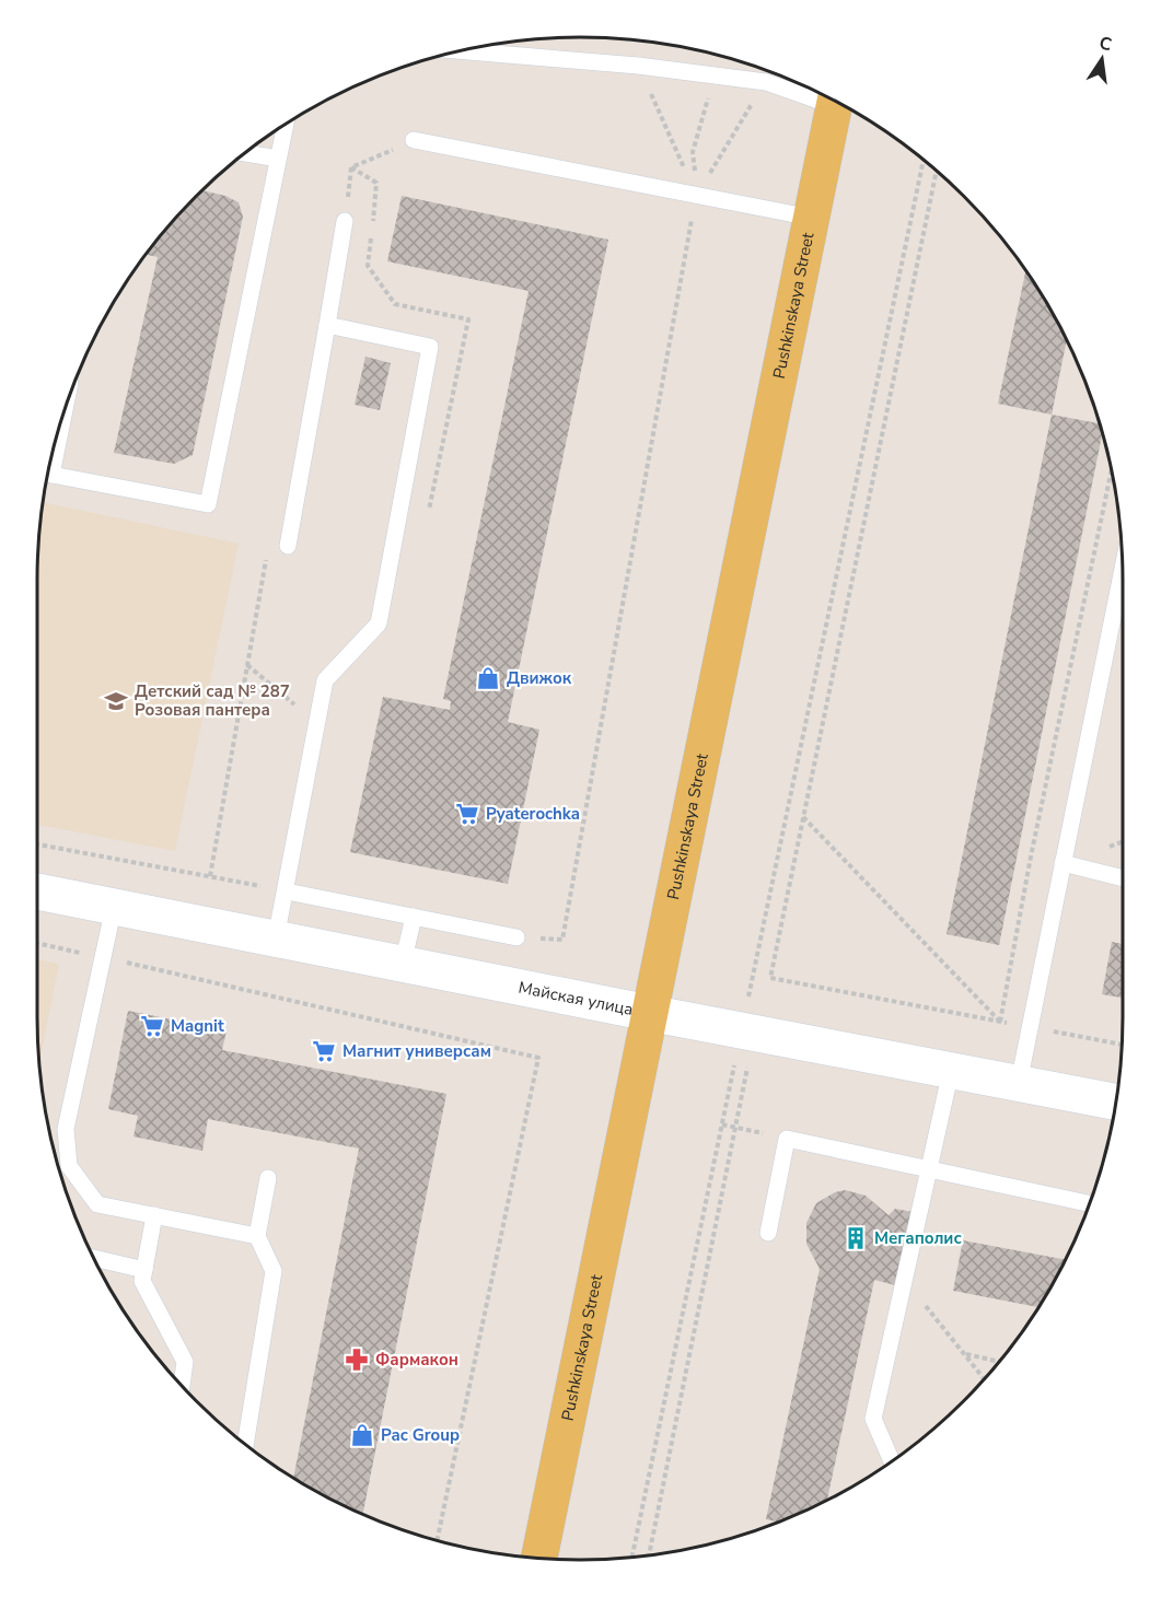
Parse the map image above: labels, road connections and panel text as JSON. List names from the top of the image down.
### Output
{
  "streets": {
    "main road": ["Pushkinskaya Street"],
    "street": ["Майская улица"]
  },
  "crossings": [
    ["Pushkinskaya Street", "Майская улица"]
  ],
  "places": {
    "shop": ["Движок", "Pac Group"],
    "school or university": ["Детский сад № 287 Розовая пантера"],
    "supermarket": ["Pyaterochka", "Magnit", "Магнит универсам"],
    "building": ["Мегаполис"],
    "pharmacy": ["Фармакон"]
  },
  "north": "top"
}
